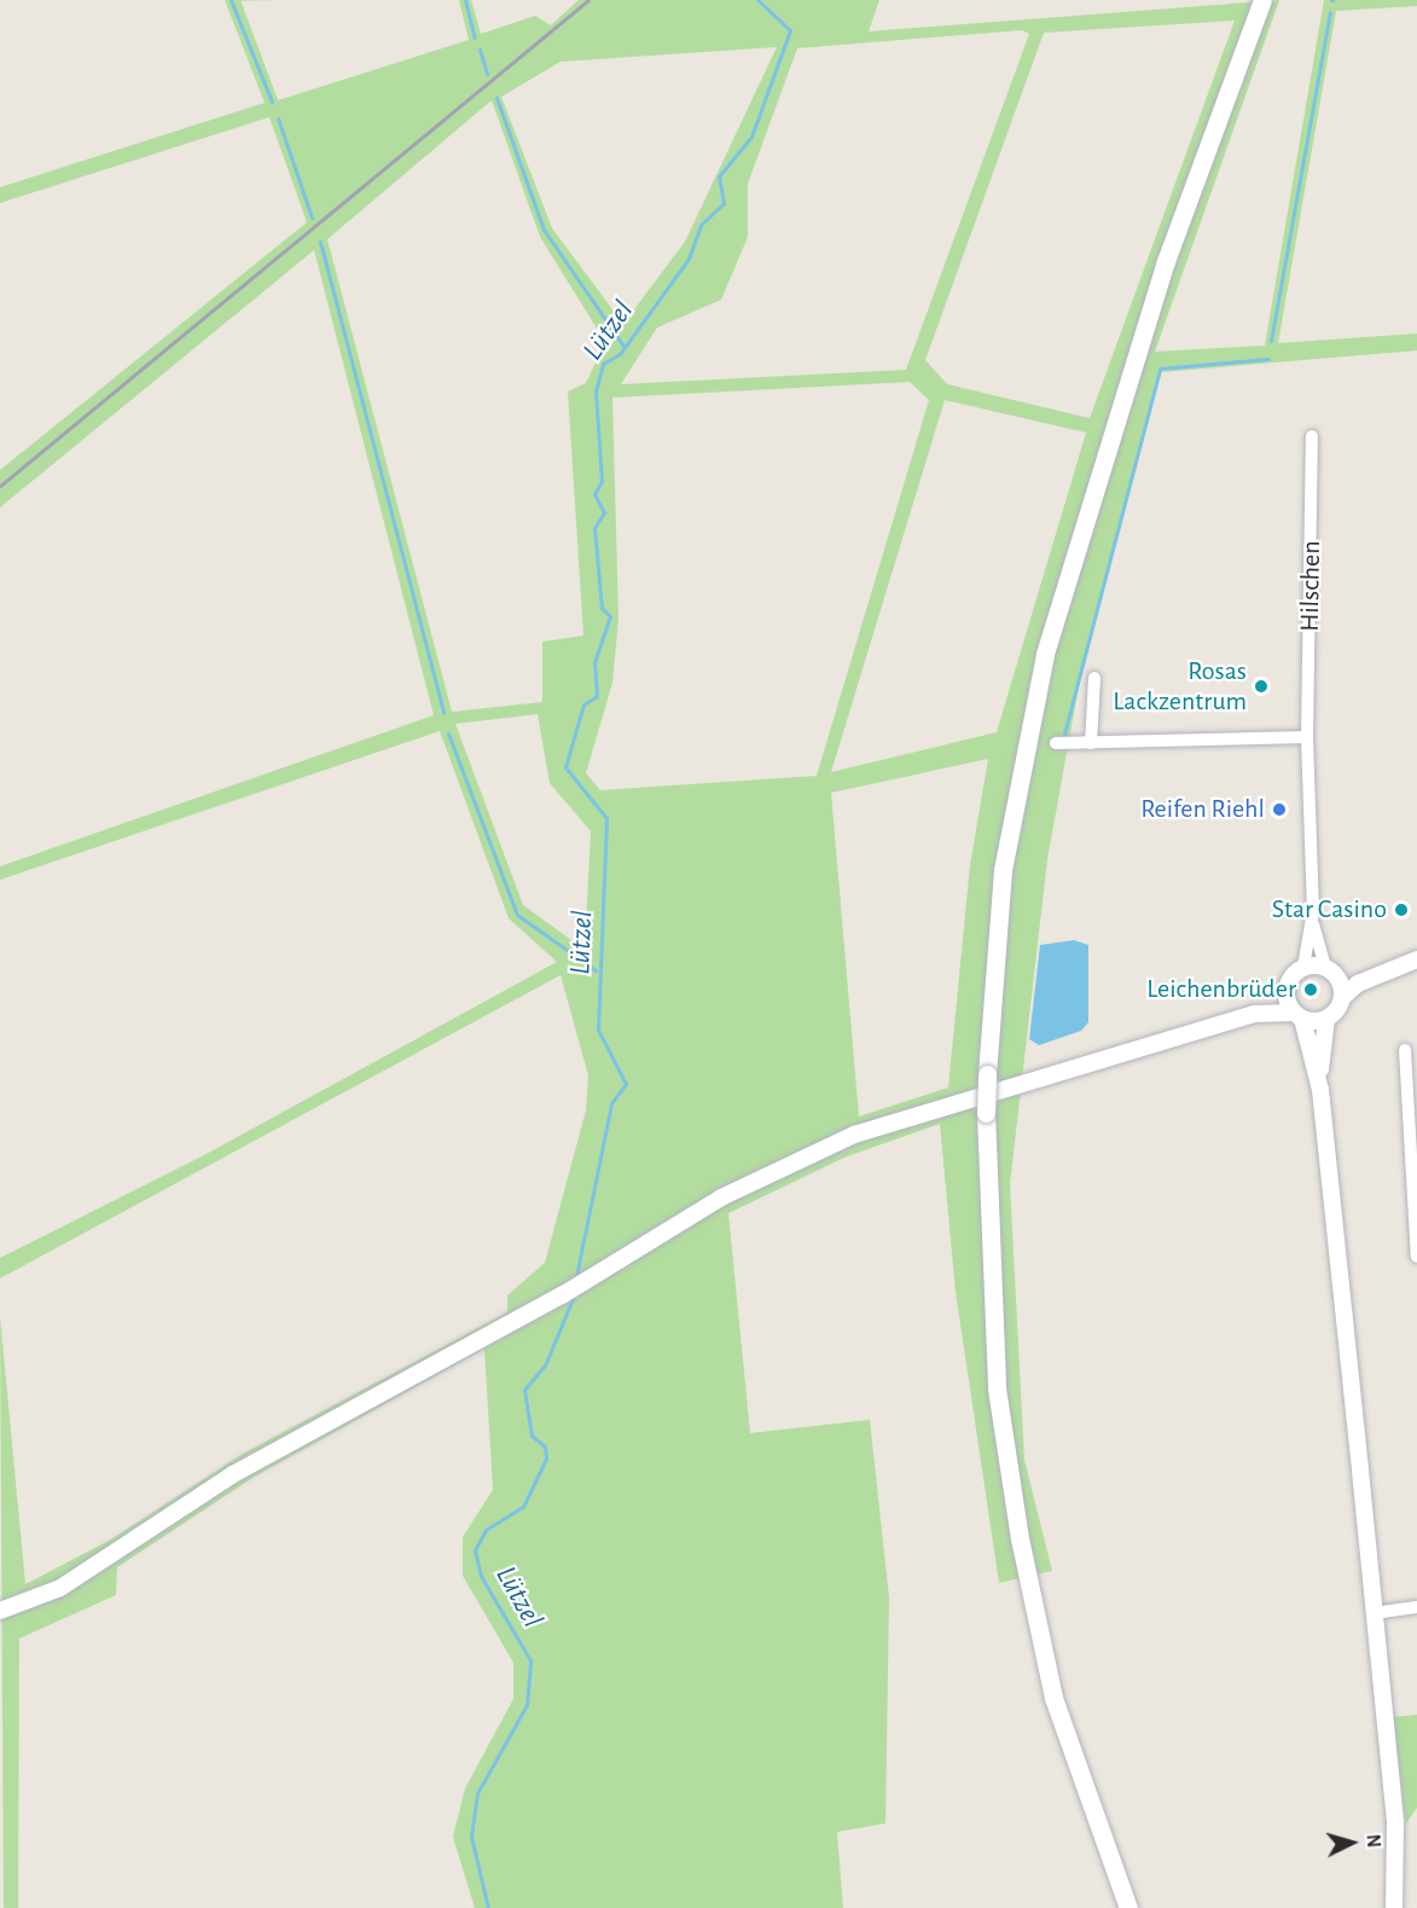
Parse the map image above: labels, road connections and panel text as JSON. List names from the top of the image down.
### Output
{
  "streets": {
    "street": ["Hilschen"]
  },
  "water": ["Lützel"],
  "places": [
    "Rosas Lackzentrum",
    "Reifen Riehl",
    "Star Casino",
    "Leichenbrüder"
  ],
  "north": "right"
}
